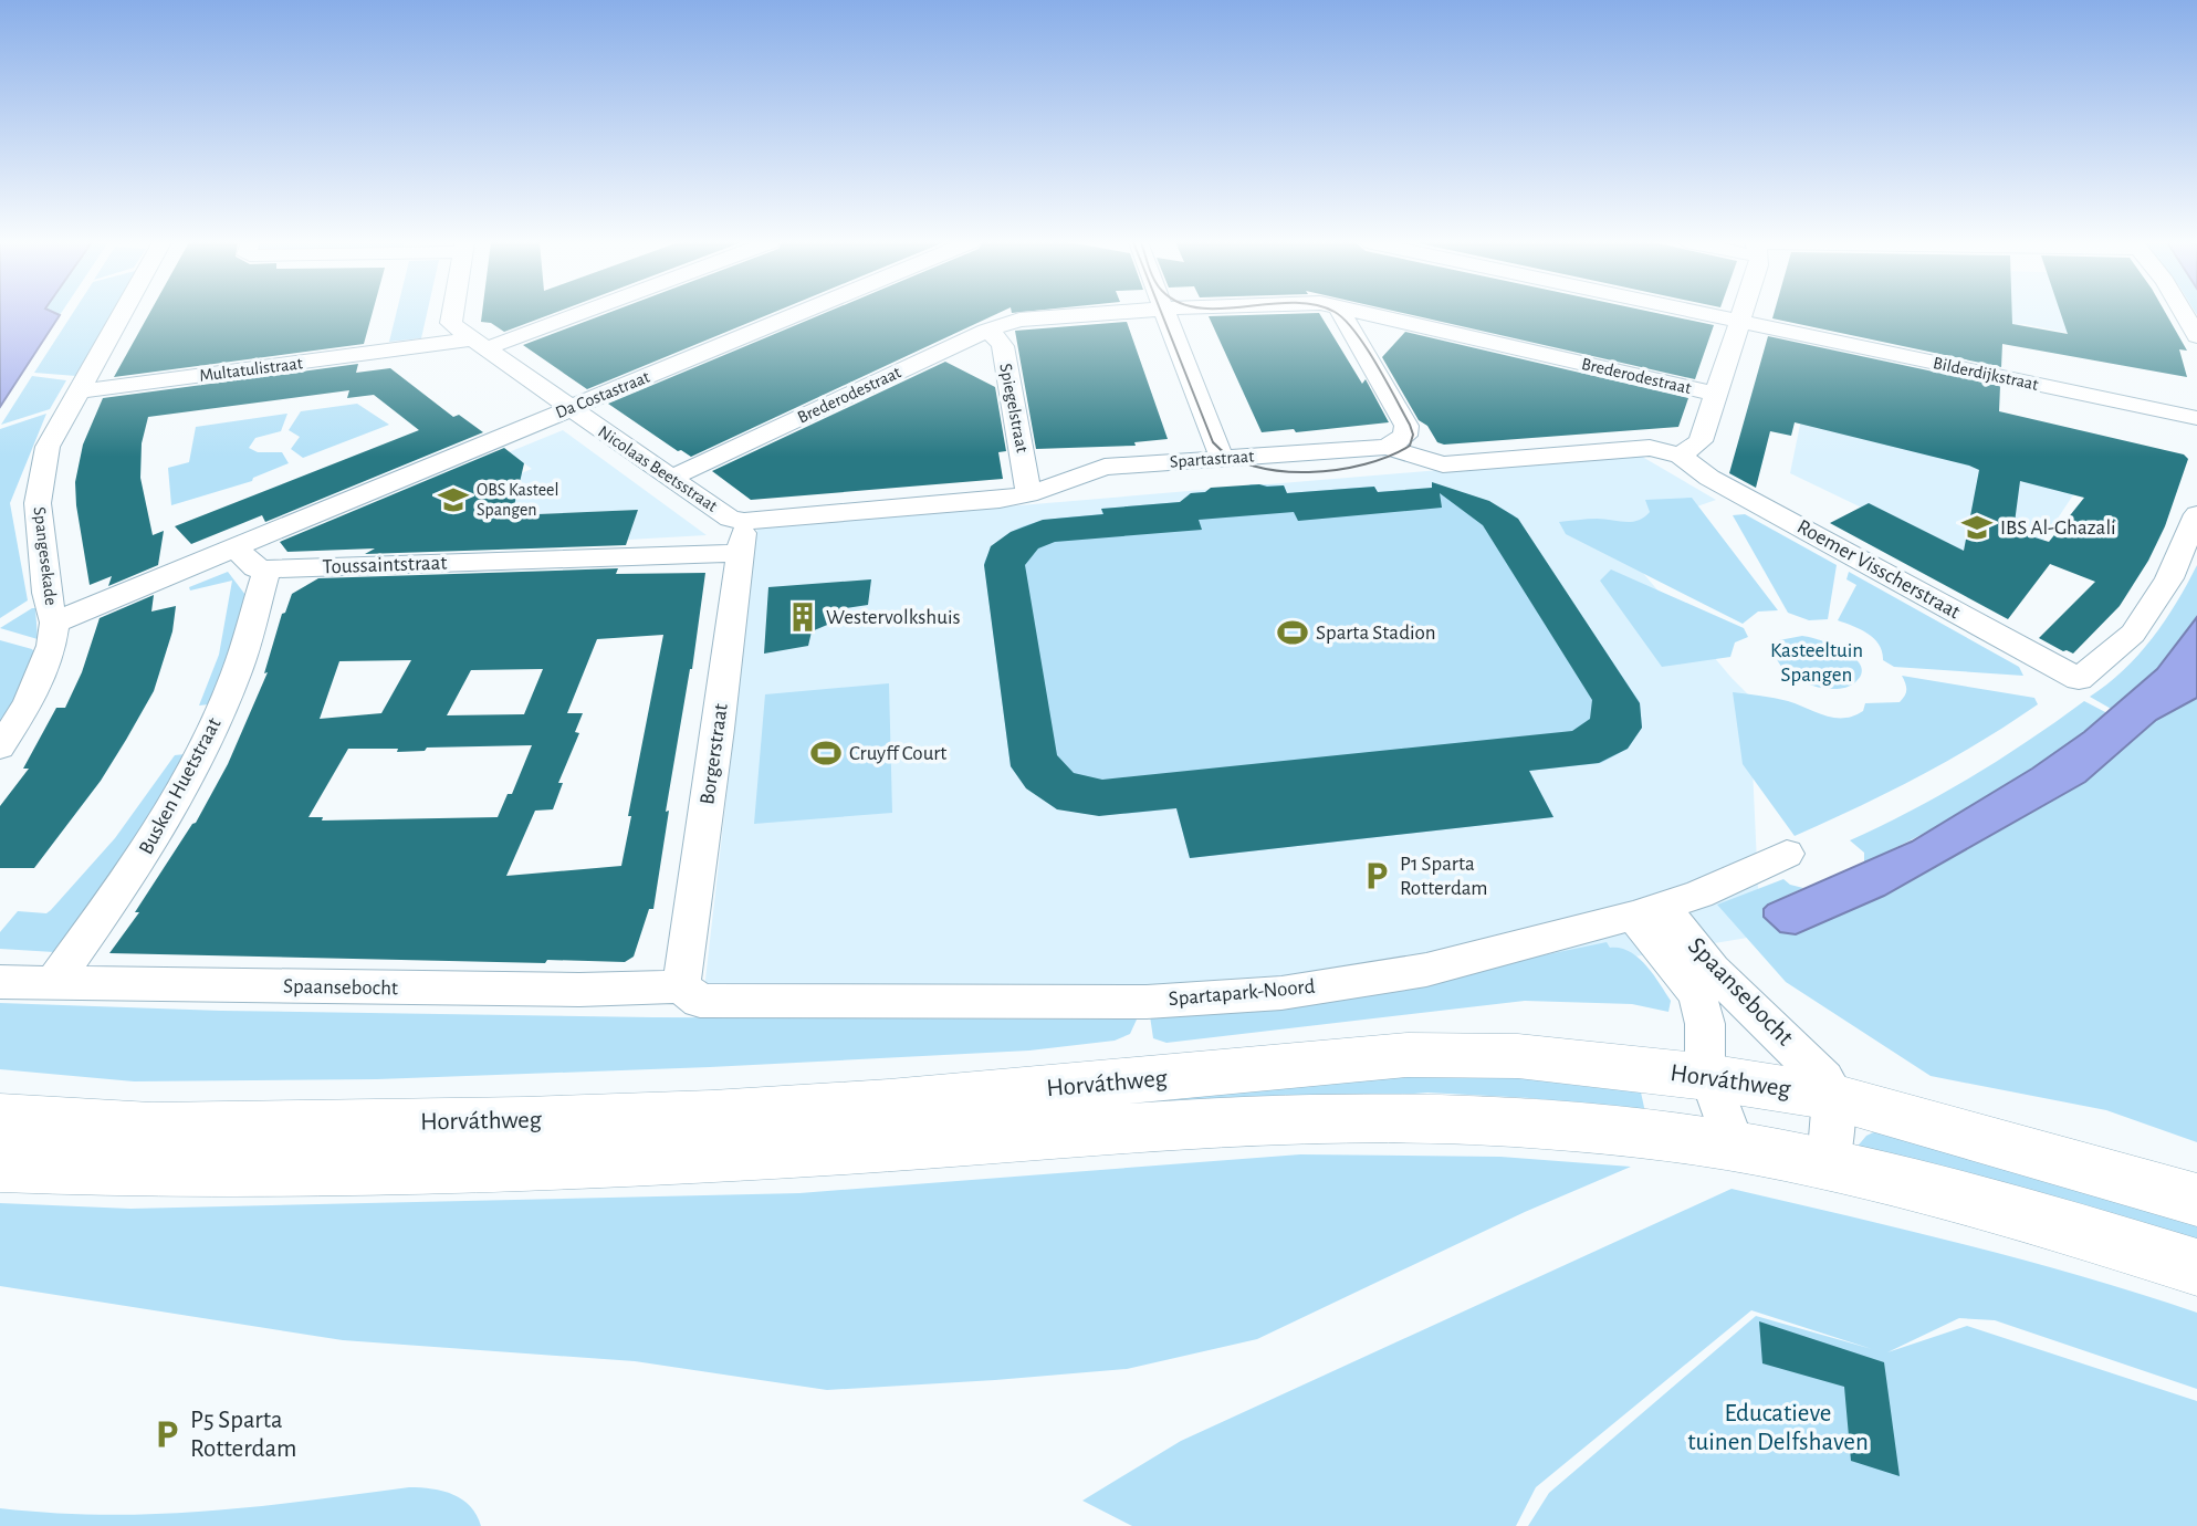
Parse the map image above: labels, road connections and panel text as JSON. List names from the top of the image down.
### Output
{
  "streets": {
    "main road": ["Horváthweg"],
    "street": [
      "Multatulistraat",
      "Bilderdijkstraat",
      "Brederodestraat",
      "Da Costastraat",
      "Spiegelstraat",
      "Spartastraat",
      "Nicolaas Beetsstraat",
      "Spangesekade",
      "Toussaintstraat",
      "Roemer Visscherstraat",
      "Borgerstraat",
      "Busken Huetstraat",
      "Spaansebocht",
      "Spartapark-Noord"
    ]
  },
  "crossings": [
    ["Multatulistraat", "Nicolaas Beetsstraat"],
    ["Multatulistraat", "Spangesekade"],
    ["Brederodestraat", "Spiegelstraat"],
    ["Brederodestraat", "Nicolaas Beetsstraat"],
    ["Da Costastraat", "Nicolaas Beetsstraat"],
    ["Spiegelstraat", "Spartastraat"],
    ["Spartastraat", "Nicolaas Beetsstraat"],
    ["Spartastraat", "Toussaintstraat"],
    ["Spartastraat", "Roemer Visscherstraat"],
    ["Spartastraat", "Borgerstraat"],
    ["Nicolaas Beetsstraat", "Toussaintstraat"],
    ["Nicolaas Beetsstraat", "Borgerstraat"],
    ["Toussaintstraat", "Borgerstraat"],
    ["Toussaintstraat", "Busken Huetstraat"],
    ["Borgerstraat", "Spaansebocht"],
    ["Borgerstraat", "Spartapark-Noord"],
    ["Busken Huetstraat", "Spaansebocht"],
    ["Spaansebocht", "Spartapark-Noord"],
    ["Spaansebocht", "Horváthweg"]
  ],
  "parks": ["Kasteeltuin Spangen", "Educatieve tuinen Delfshaven"],
  "places": {
    "school or university": ["OBS Kasteel Spangen", "IBS Al-Ghazali"],
    "building": ["Westervolkshuis"],
    "sports": ["Sparta Stadion", "Cruyff Court"],
    "parking": ["P1 Sparta Rotterdam", "P5 Sparta Rotterdam"]
  }
}
